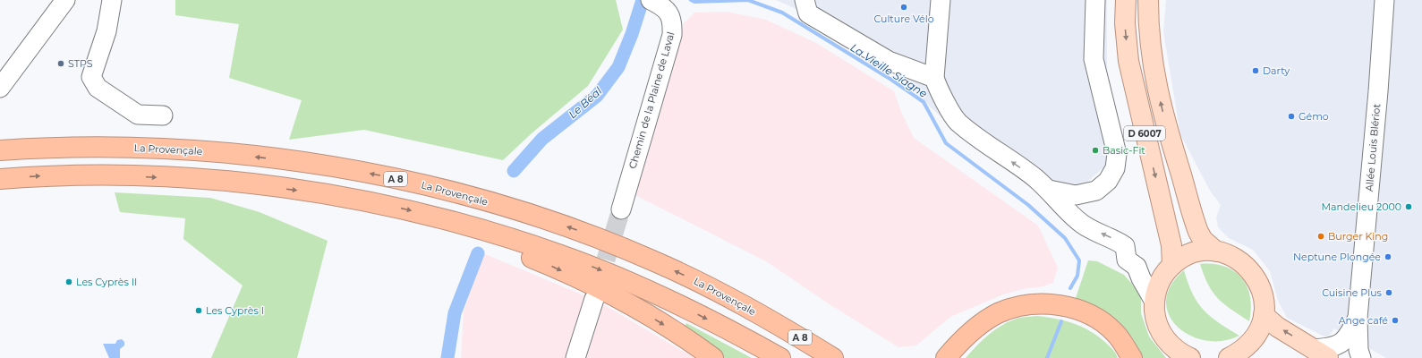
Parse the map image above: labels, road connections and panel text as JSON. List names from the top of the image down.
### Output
{
  "streets": {
    "highway": ["La Provençale", "A 8"],
    "main road": ["D 6007"],
    "street": ["Chemin de la Plaine de Laval", "Allée Louis Blériot"]
  },
  "water": ["La Vieille Siagne", "Le Béal"],
  "places": [
    "Culture Vélo",
    "STPS",
    "Darty",
    "Gémo",
    "Basic-Fit",
    "Mandelieu 2000",
    "Burger King",
    "Neptune Plongée",
    "Les Cyprès II",
    "Cuisine Plus",
    "Les Cyprès I",
    "Ange café"
  ]
}
